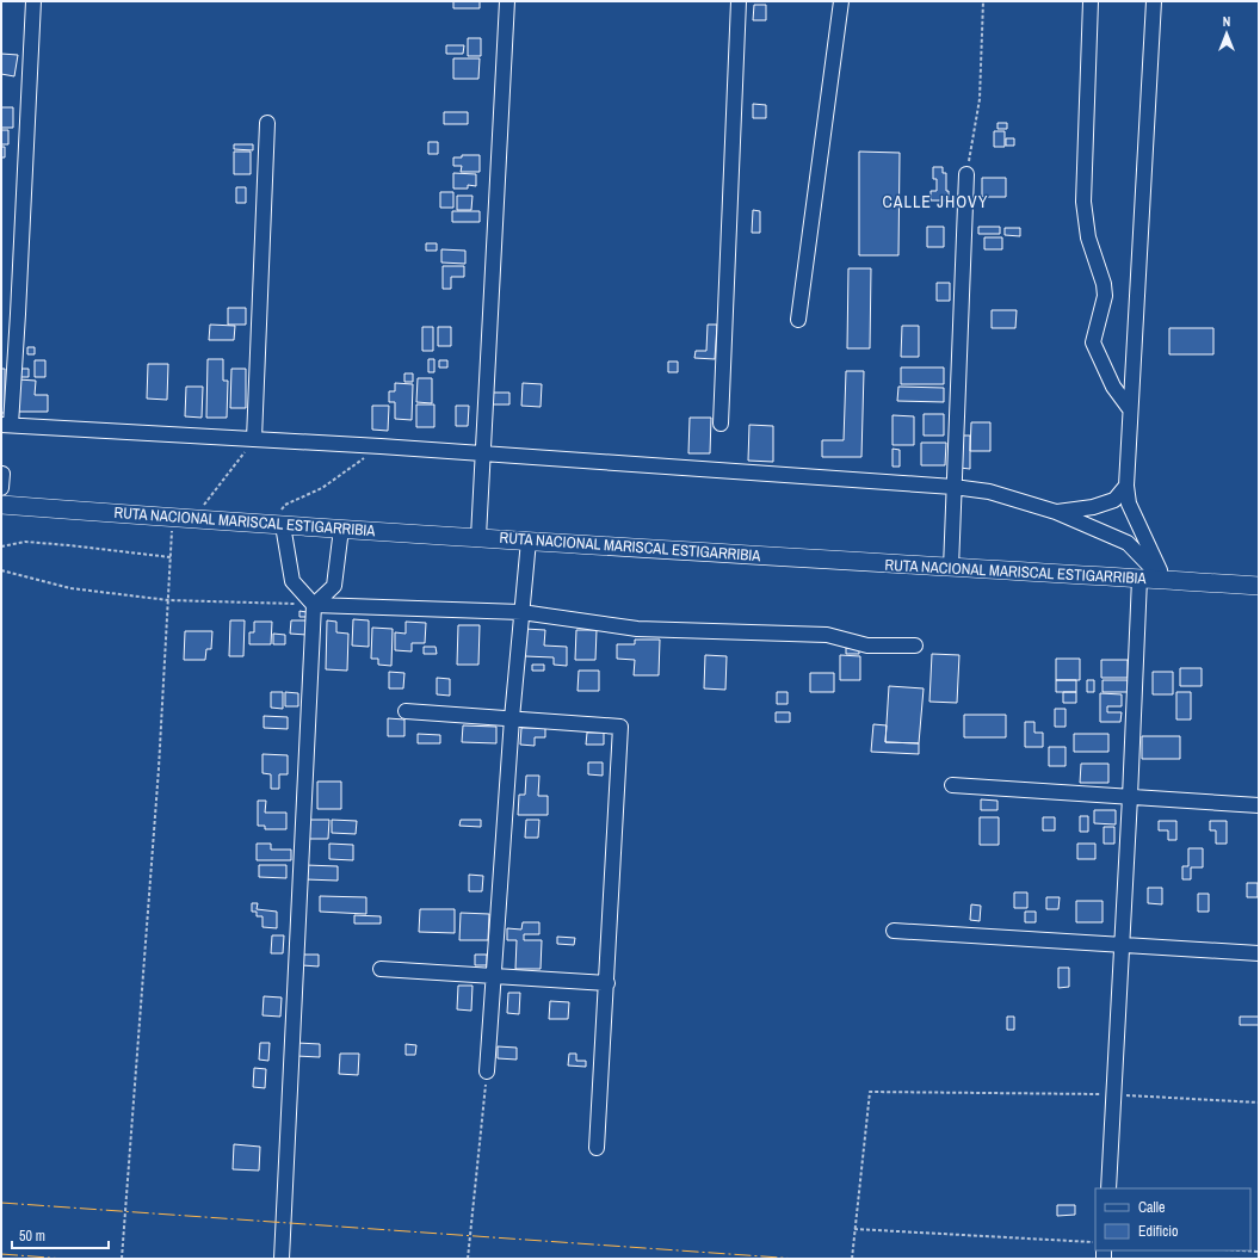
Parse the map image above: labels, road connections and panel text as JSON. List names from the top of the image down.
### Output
{
  "streets": {
    "main road": ["RUTA NACIONAL MARISCAL ESTIGARRIBIA"]
  },
  "districts": ["CALLE JHOVY"],
  "legend": ["Calle", "Edificio"],
  "scale_bar": "50 m",
  "north": "top"
}
